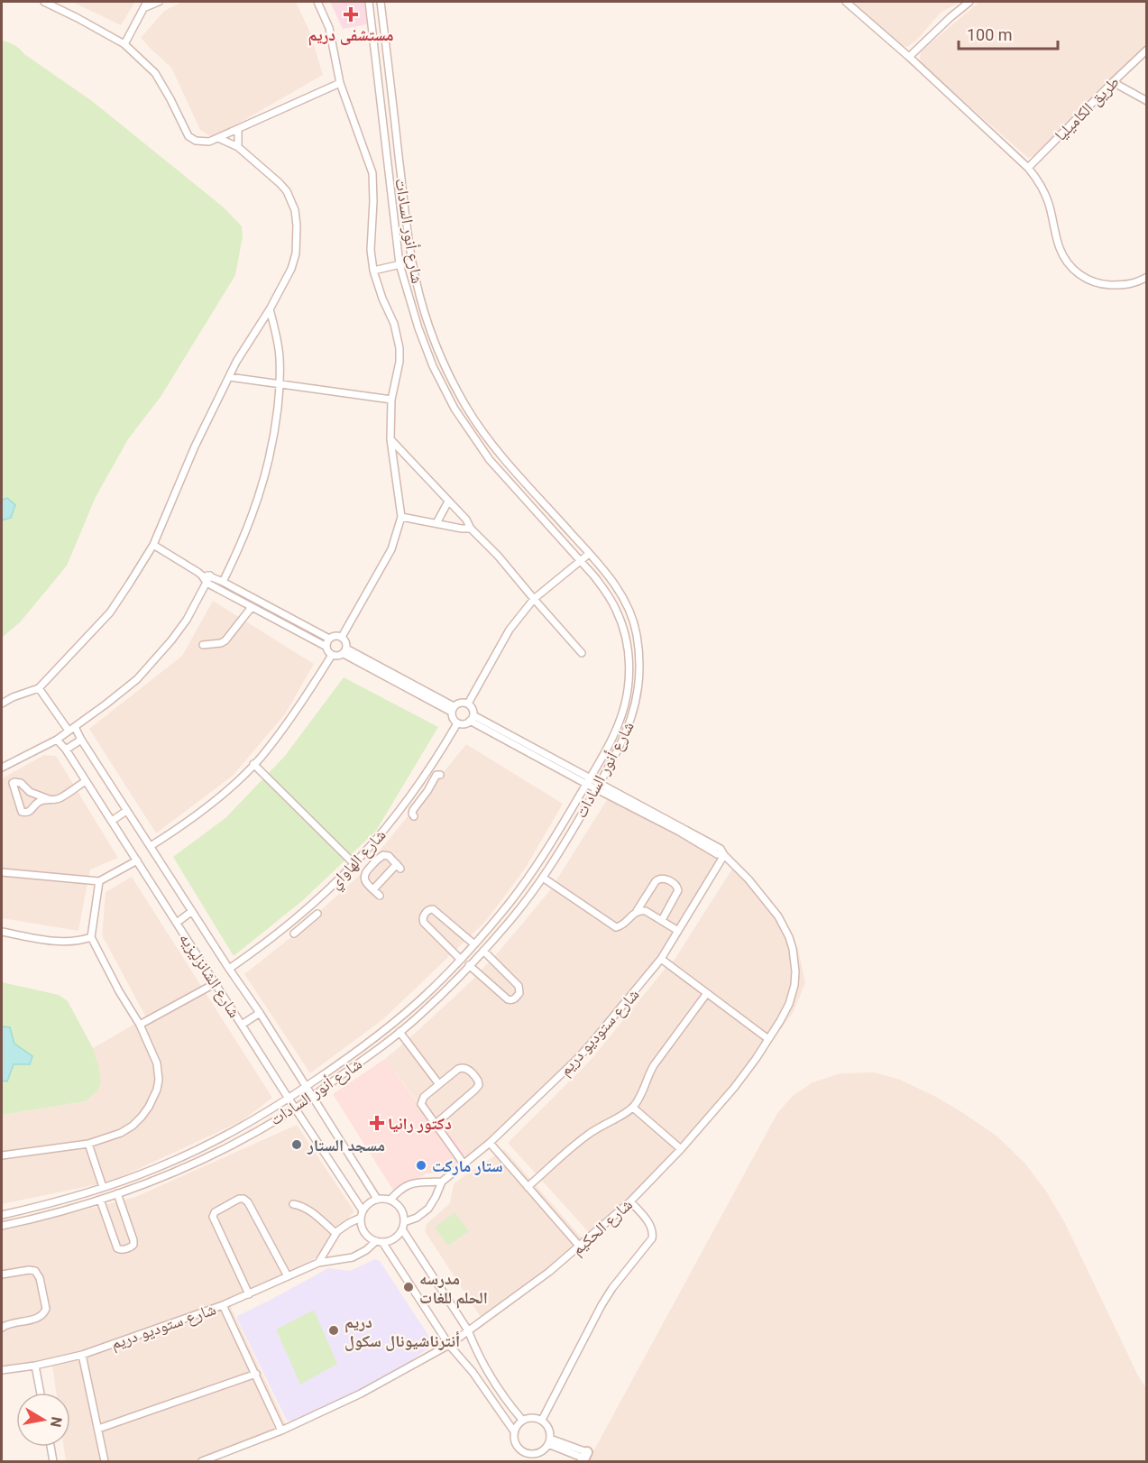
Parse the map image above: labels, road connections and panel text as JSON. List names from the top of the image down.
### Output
{
  "streets": {
    "street": [
      "طريق الكاميليا",
      "شارع أنور السادات",
      "شارع الهاواي",
      "شارع الشانزليزيه",
      "شارع ستوديو دريم",
      "شارع الحكيم"
    ]
  },
  "crossings": [
    ["شارع أنور السادات", "شارع الشانزليزيه"],
    ["شارع أنور السادات", "شارع الحكيم"],
    ["شارع الهاواي", "شارع الشانزليزيه"],
    ["شارع الهاواي", "شارع الحكيم"],
    ["شارع الشانزليزيه", "شارع ستوديو دريم"],
    ["شارع ستوديو دريم", "شارع الحكيم"]
  ],
  "places": {
    "health": ["مستشفى دريم", "دكتور رانيا"],
    "other": [
      "مسجد الستار",
      "ستار ماركت",
      "مدرسه الحلم للغات",
      "دريم أنترناشيونال سكول"
    ]
  },
  "scale_bar": "100 m",
  "north": "right"
}
